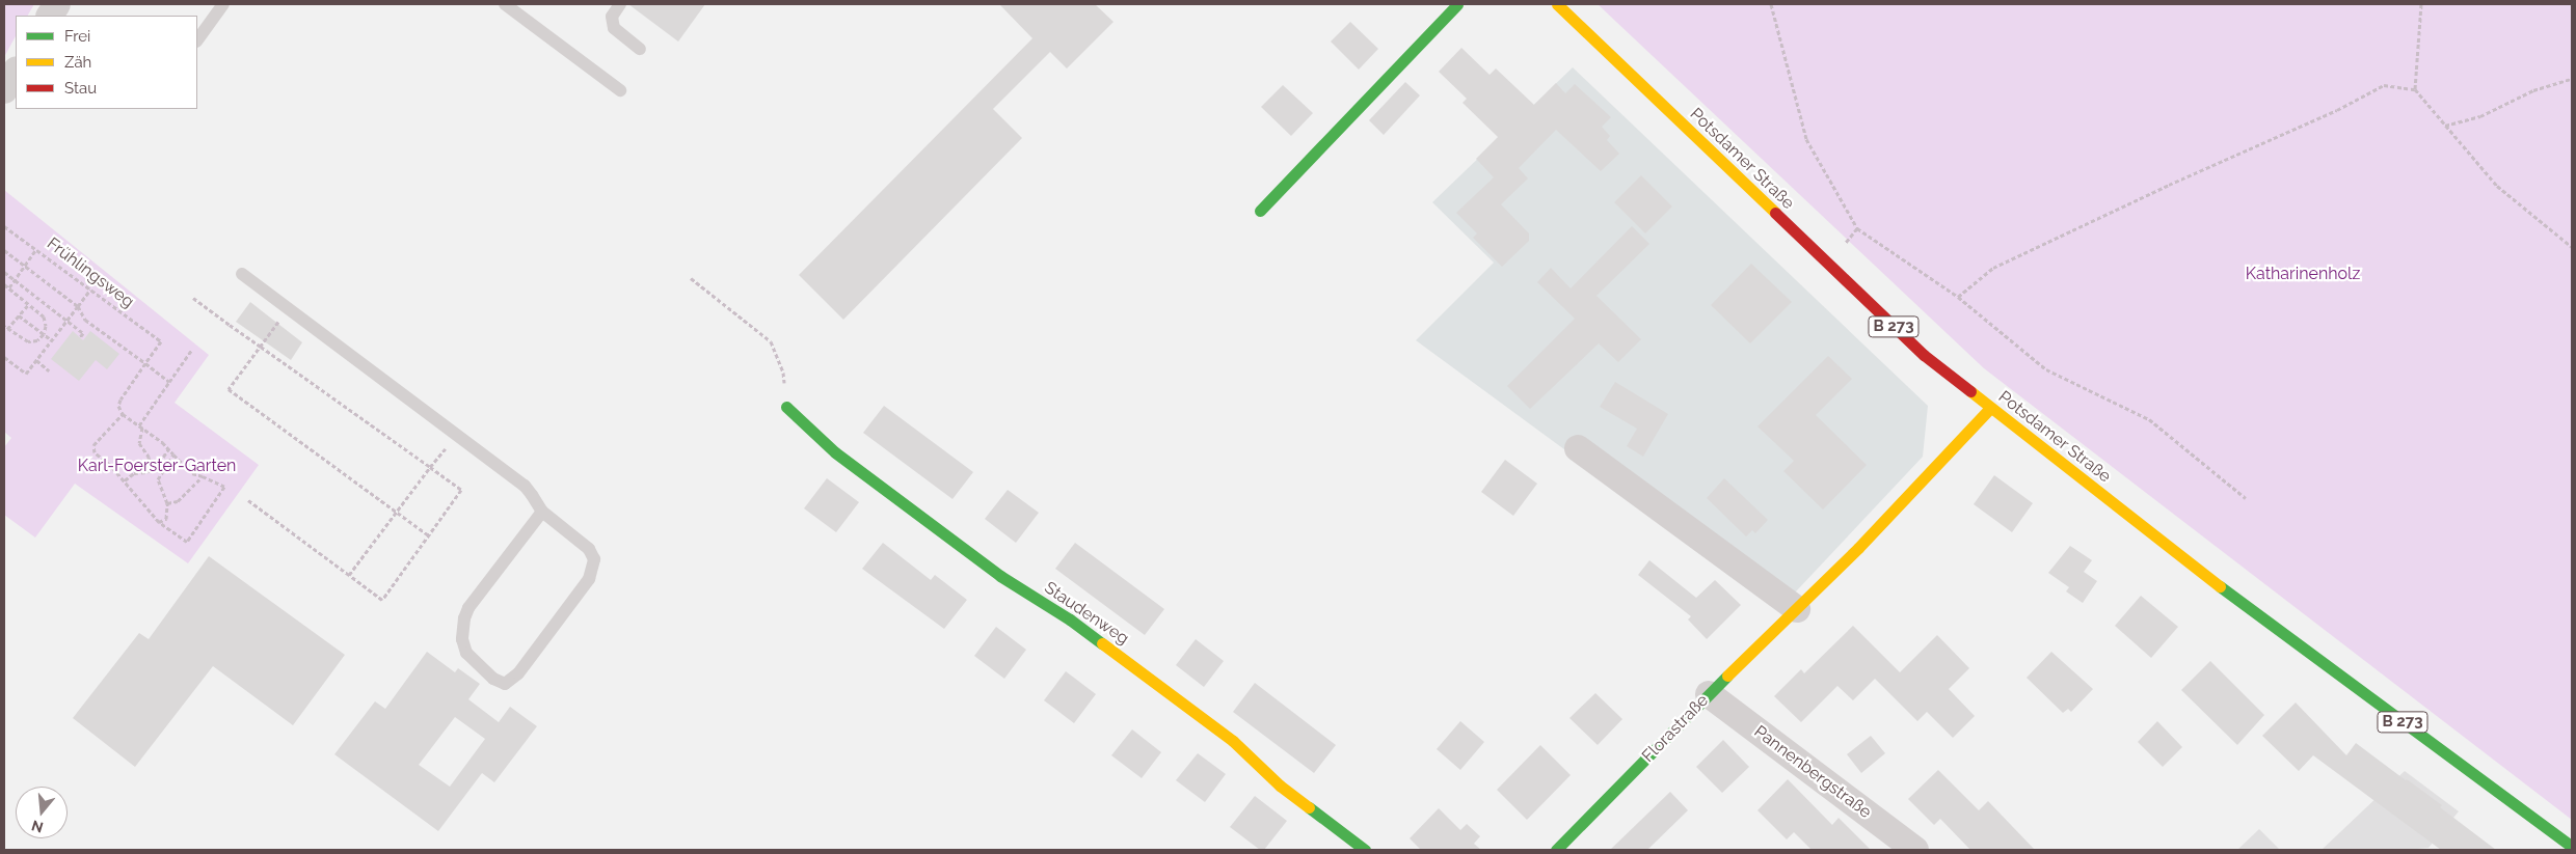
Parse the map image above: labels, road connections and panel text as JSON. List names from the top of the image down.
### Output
{
  "streets": {
    "street": [
      "Potsdamer Straße",
      "B 273",
      "Staudenweg",
      "Florastraße",
      "Pannenbergstraße"
    ],
    "path": ["Frühlingsweg"]
  },
  "crossings": [
    ["Potsdamer Straße", "Florastraße"],
    ["Florastraße", "Pannenbergstraße"]
  ],
  "parks": ["Katharinenholz", "Karl-Foerster-Garten"],
  "legend": ["Frei", "Zäh", "Stau"],
  "north": "bottom"
}
